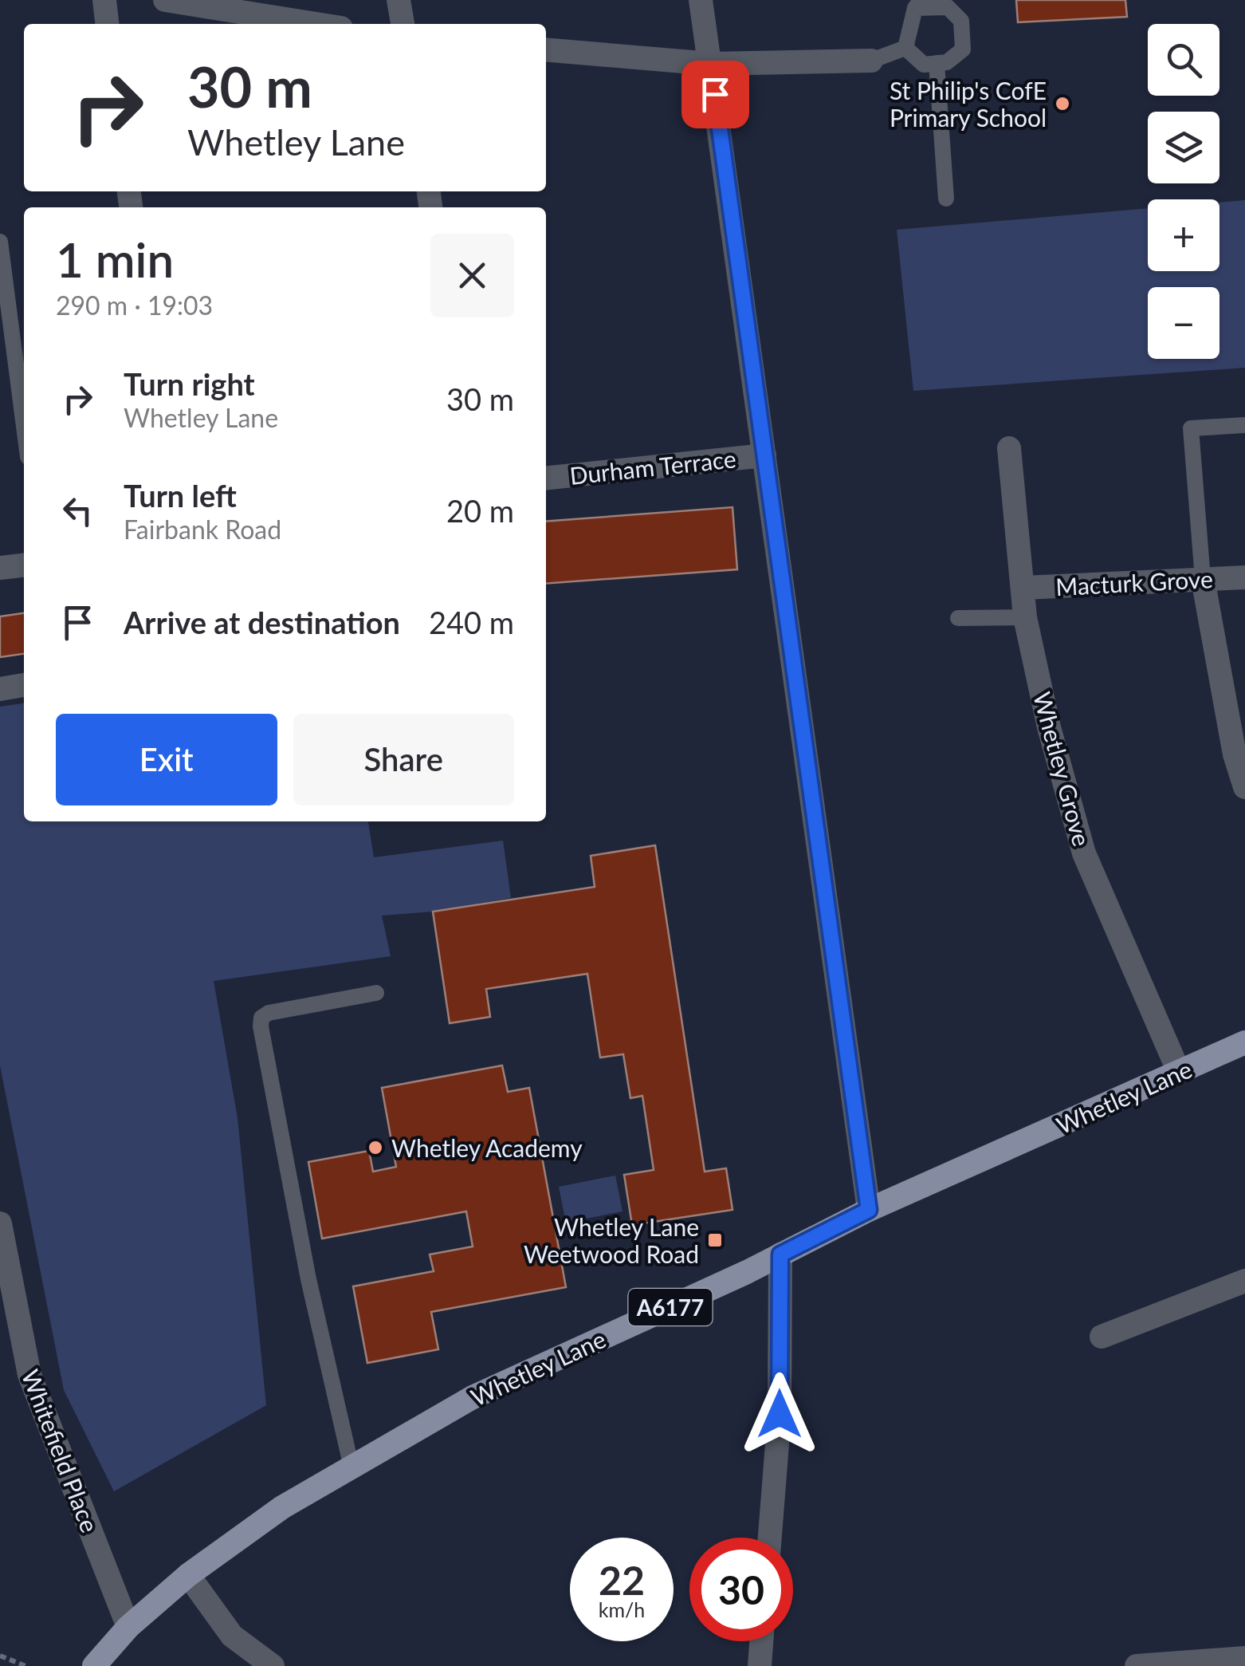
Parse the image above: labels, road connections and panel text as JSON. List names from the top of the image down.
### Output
{
  "streets": {
    "main road": ["Whetley Lane", "A6177"],
    "street": [
      "Durham Terrace",
      "Macturk Grove",
      "Whetley Grove",
      "Whitefield Place"
    ]
  },
  "crossings": [
    ["Macturk Grove", "Whetley Grove"],
    ["Whetley Grove", "Whetley Lane"],
    ["Whetley Lane", "Whitefield Place"]
  ],
  "places": {
    "other": ["St Philip's CofE Primary School", "Whetley Academy"],
    "transit": ["Whetley Lane Weetwood Road"]
  },
  "page": {
    "map_buttons": ["+", "−"],
    "turn": ["30 m", "Whetley Lane"],
    "heading": ["1 min", "290 m · 19:03"],
    "list": [
      {
        "name": "Turn right",
        "note": "Whetley Lane",
        "value": "30 m"
      },
      {
        "name": "Turn left",
        "note": "Fairbank Road",
        "value": "20 m"
      },
      {
        "name": "Arrive at destination",
        "value": "240 m"
      }
    ],
    "buttons": ["Exit", "Share"],
    "speed": "22 km/h",
    "limit": "30"
  }
}
